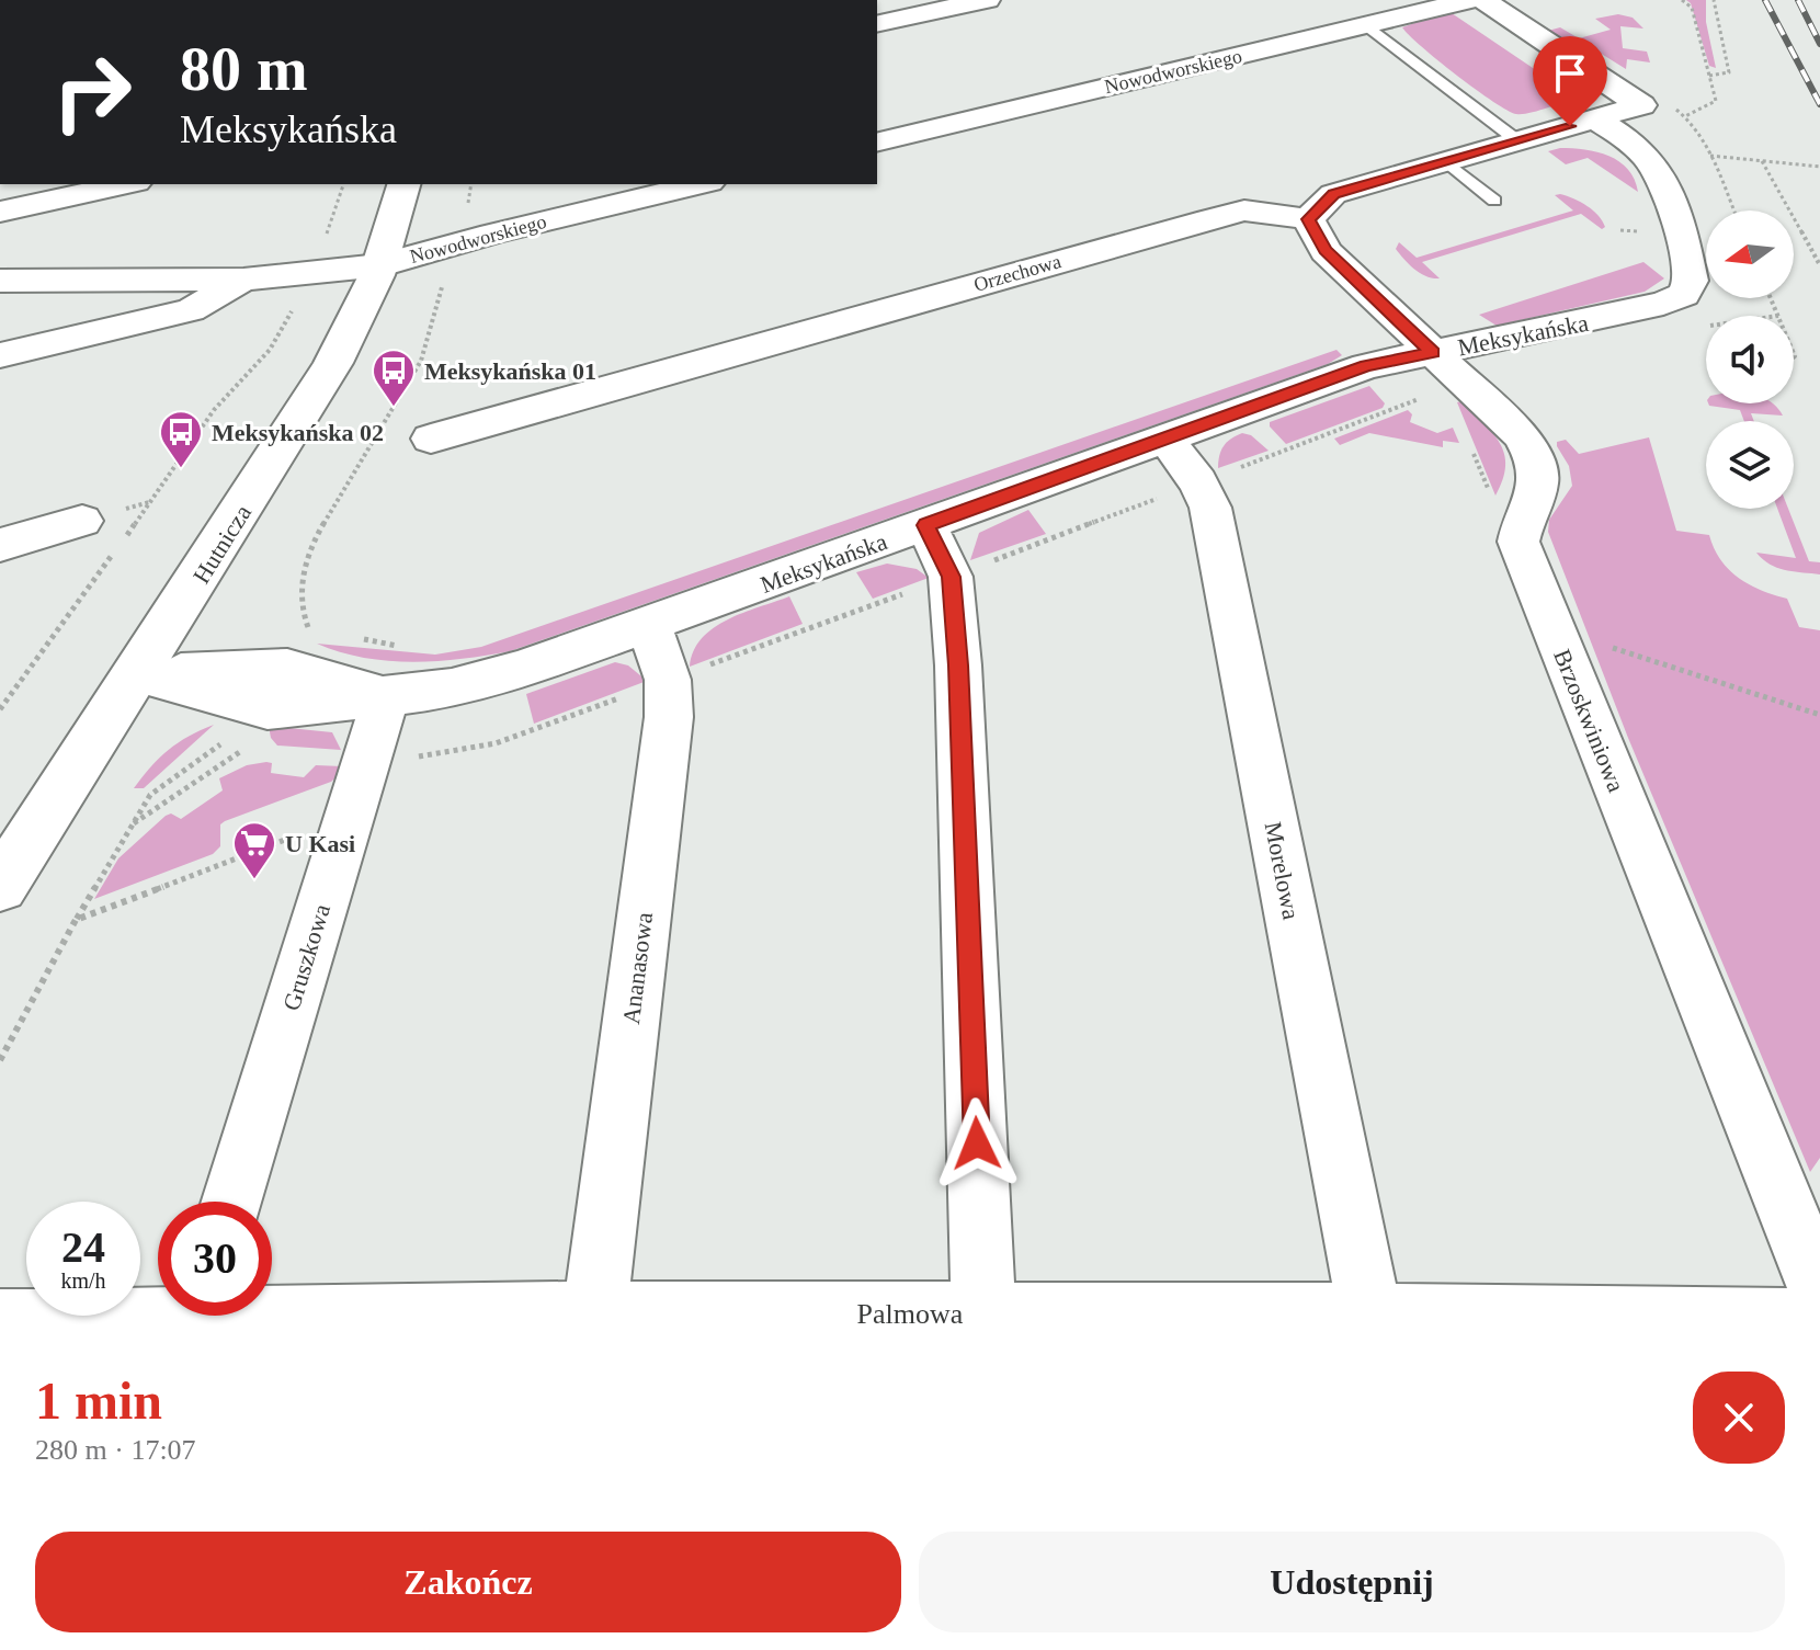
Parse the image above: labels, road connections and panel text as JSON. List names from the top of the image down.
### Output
{
  "streets": {
    "main road": ["Hutnicza"],
    "street": [
      "Nowodworskiego",
      "Orzechowa",
      "Meksykańska",
      "Brzoskwiniowa",
      "Morelowa",
      "Gruszkowa",
      "Ananasowa",
      "Palmowa"
    ]
  },
  "crossings": [
    ["Nowodworskiego", "Hutnicza"],
    ["Meksykańska", "Hutnicza"],
    ["Meksykańska", "Morelowa"],
    ["Meksykańska", "Gruszkowa"],
    ["Meksykańska", "Ananasowa"],
    ["Morelowa", "Palmowa"],
    ["Ananasowa", "Palmowa"]
  ],
  "places": {
    "bus stop": ["Meksykańska 01", "Meksykańska 02"],
    "supermarket": ["U Kasi"]
  },
  "north": "left",
  "page": {
    "turn": ["80 m", "Meksykańska"],
    "speed": "24 km/h",
    "limit": "30",
    "heading": ["1 min", "280 m · 17:07"],
    "buttons": ["Zakończ", "Udostępnij"]
  }
}
